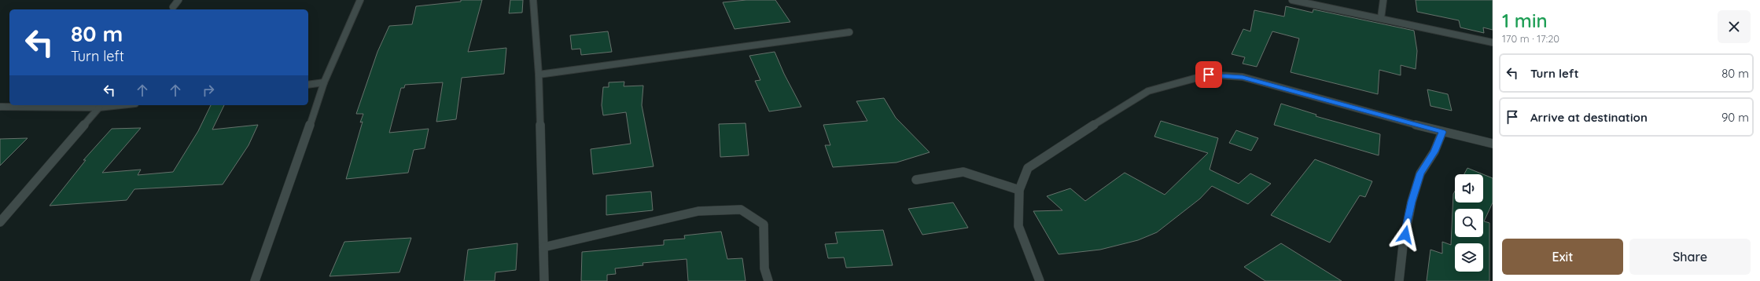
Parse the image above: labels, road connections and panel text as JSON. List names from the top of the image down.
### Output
{
  "page": {
    "heading": ["1 min", "170 m · 17:20"],
    "turn": ["80 m", "Turn left"],
    "list": [
      {
        "name": "Turn left",
        "value": "80 m"
      },
      {
        "name": "Arrive at destination",
        "value": "90 m"
      }
    ],
    "buttons": ["Exit", "Share"]
  }
}
